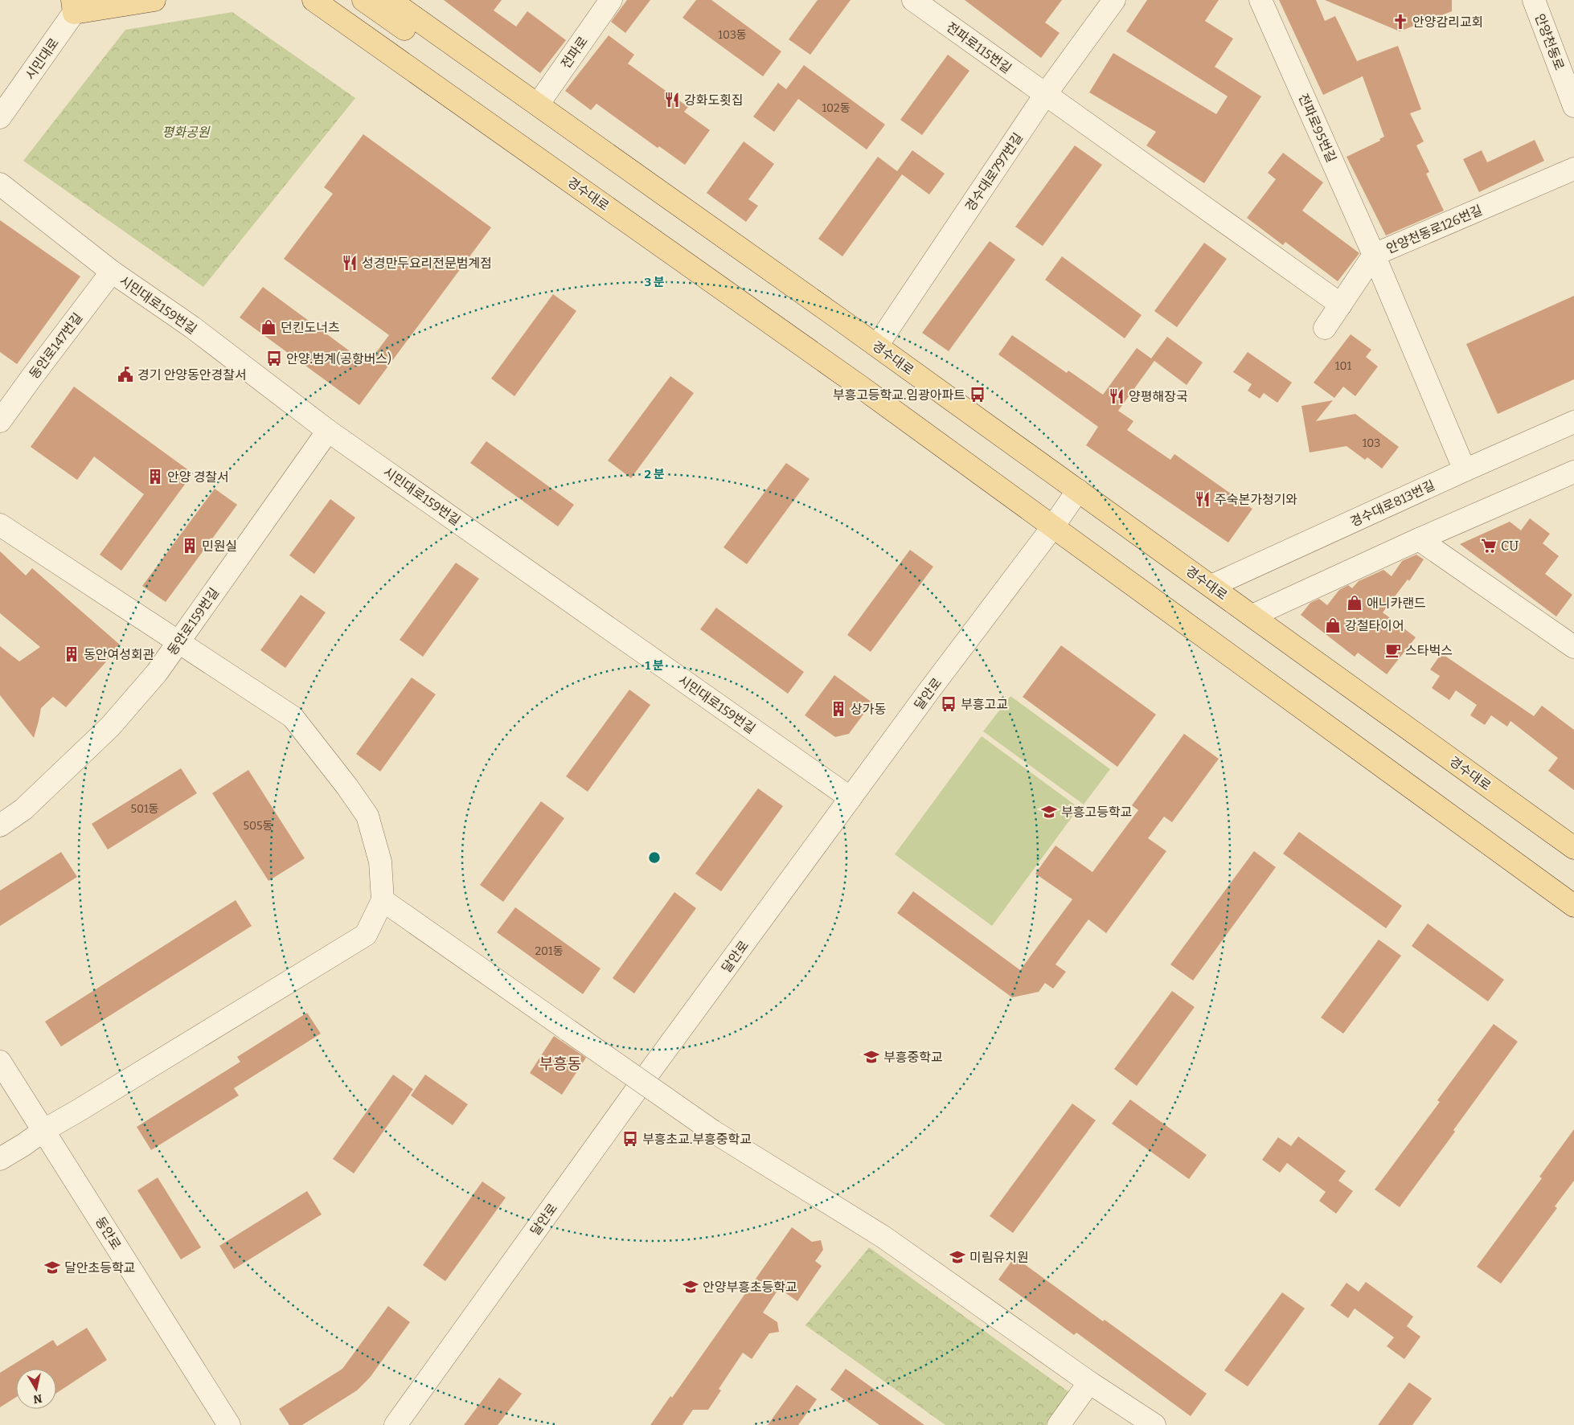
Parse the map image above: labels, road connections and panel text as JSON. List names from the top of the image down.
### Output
{
  "streets": {
    "main road": ["경수대로"],
    "street": [
      "안양천동로",
      "전파로115번길",
      "전파로",
      "시민대로",
      "전파로95번길",
      "경수대로797번길",
      "안양천동로126번길",
      "시민대로159번길",
      "동안로147번길",
      "경수대로813번길",
      "동안로159번길",
      "달안로",
      "동안로"
    ]
  },
  "crossings": [
    ["전파로115번길", "경수대로797번길"],
    ["전파로115번길", "안양천동로126번길"],
    ["전파로", "경수대로"],
    ["전파로95번길", "안양천동로126번길"],
    ["전파로95번길", "경수대로813번길"],
    ["경수대로797번길", "경수대로"],
    ["경수대로", "경수대로813번길"],
    ["경수대로", "달안로"],
    ["시민대로159번길", "동안로147번길"],
    ["시민대로159번길", "동안로159번길"],
    ["시민대로159번길", "달안로"]
  ],
  "districts": ["부흥동"],
  "parks": ["평화공원"],
  "places": {
    "church": ["안양감리교회"],
    "restaurant": [
      "강화도횟집",
      "성경만두요리전문범계점",
      "양평해장국",
      "주숙본가청기와"
    ],
    "shop": ["던킨도너츠", "애니카랜드", "강철타이어"],
    "bus stop": [
      "안양.범계(공항버스)",
      "부흥고등학교.임광아파트",
      "부흥고교",
      "부흥초교.부흥중학교"
    ],
    "public building": ["경기 안양동안경찰서"],
    "building": [
      "안양 경찰서",
      "민원실",
      "동안여성회관",
      "상가동"
    ],
    "supermarket": ["CU"],
    "cafe": ["스타벅스"],
    "school or university": [
      "부흥고등학교",
      "부흥중학교",
      "미림유치원",
      "달안초등학교",
      "안양부흥초등학교"
    ]
  },
  "house_numbers": [
    "103동",
    "102동",
    "101",
    "103",
    "501동",
    "505동",
    "201동"
  ],
  "north": "bottom",
  "rings": ["3 분", "2 분", "1 분"]
}
